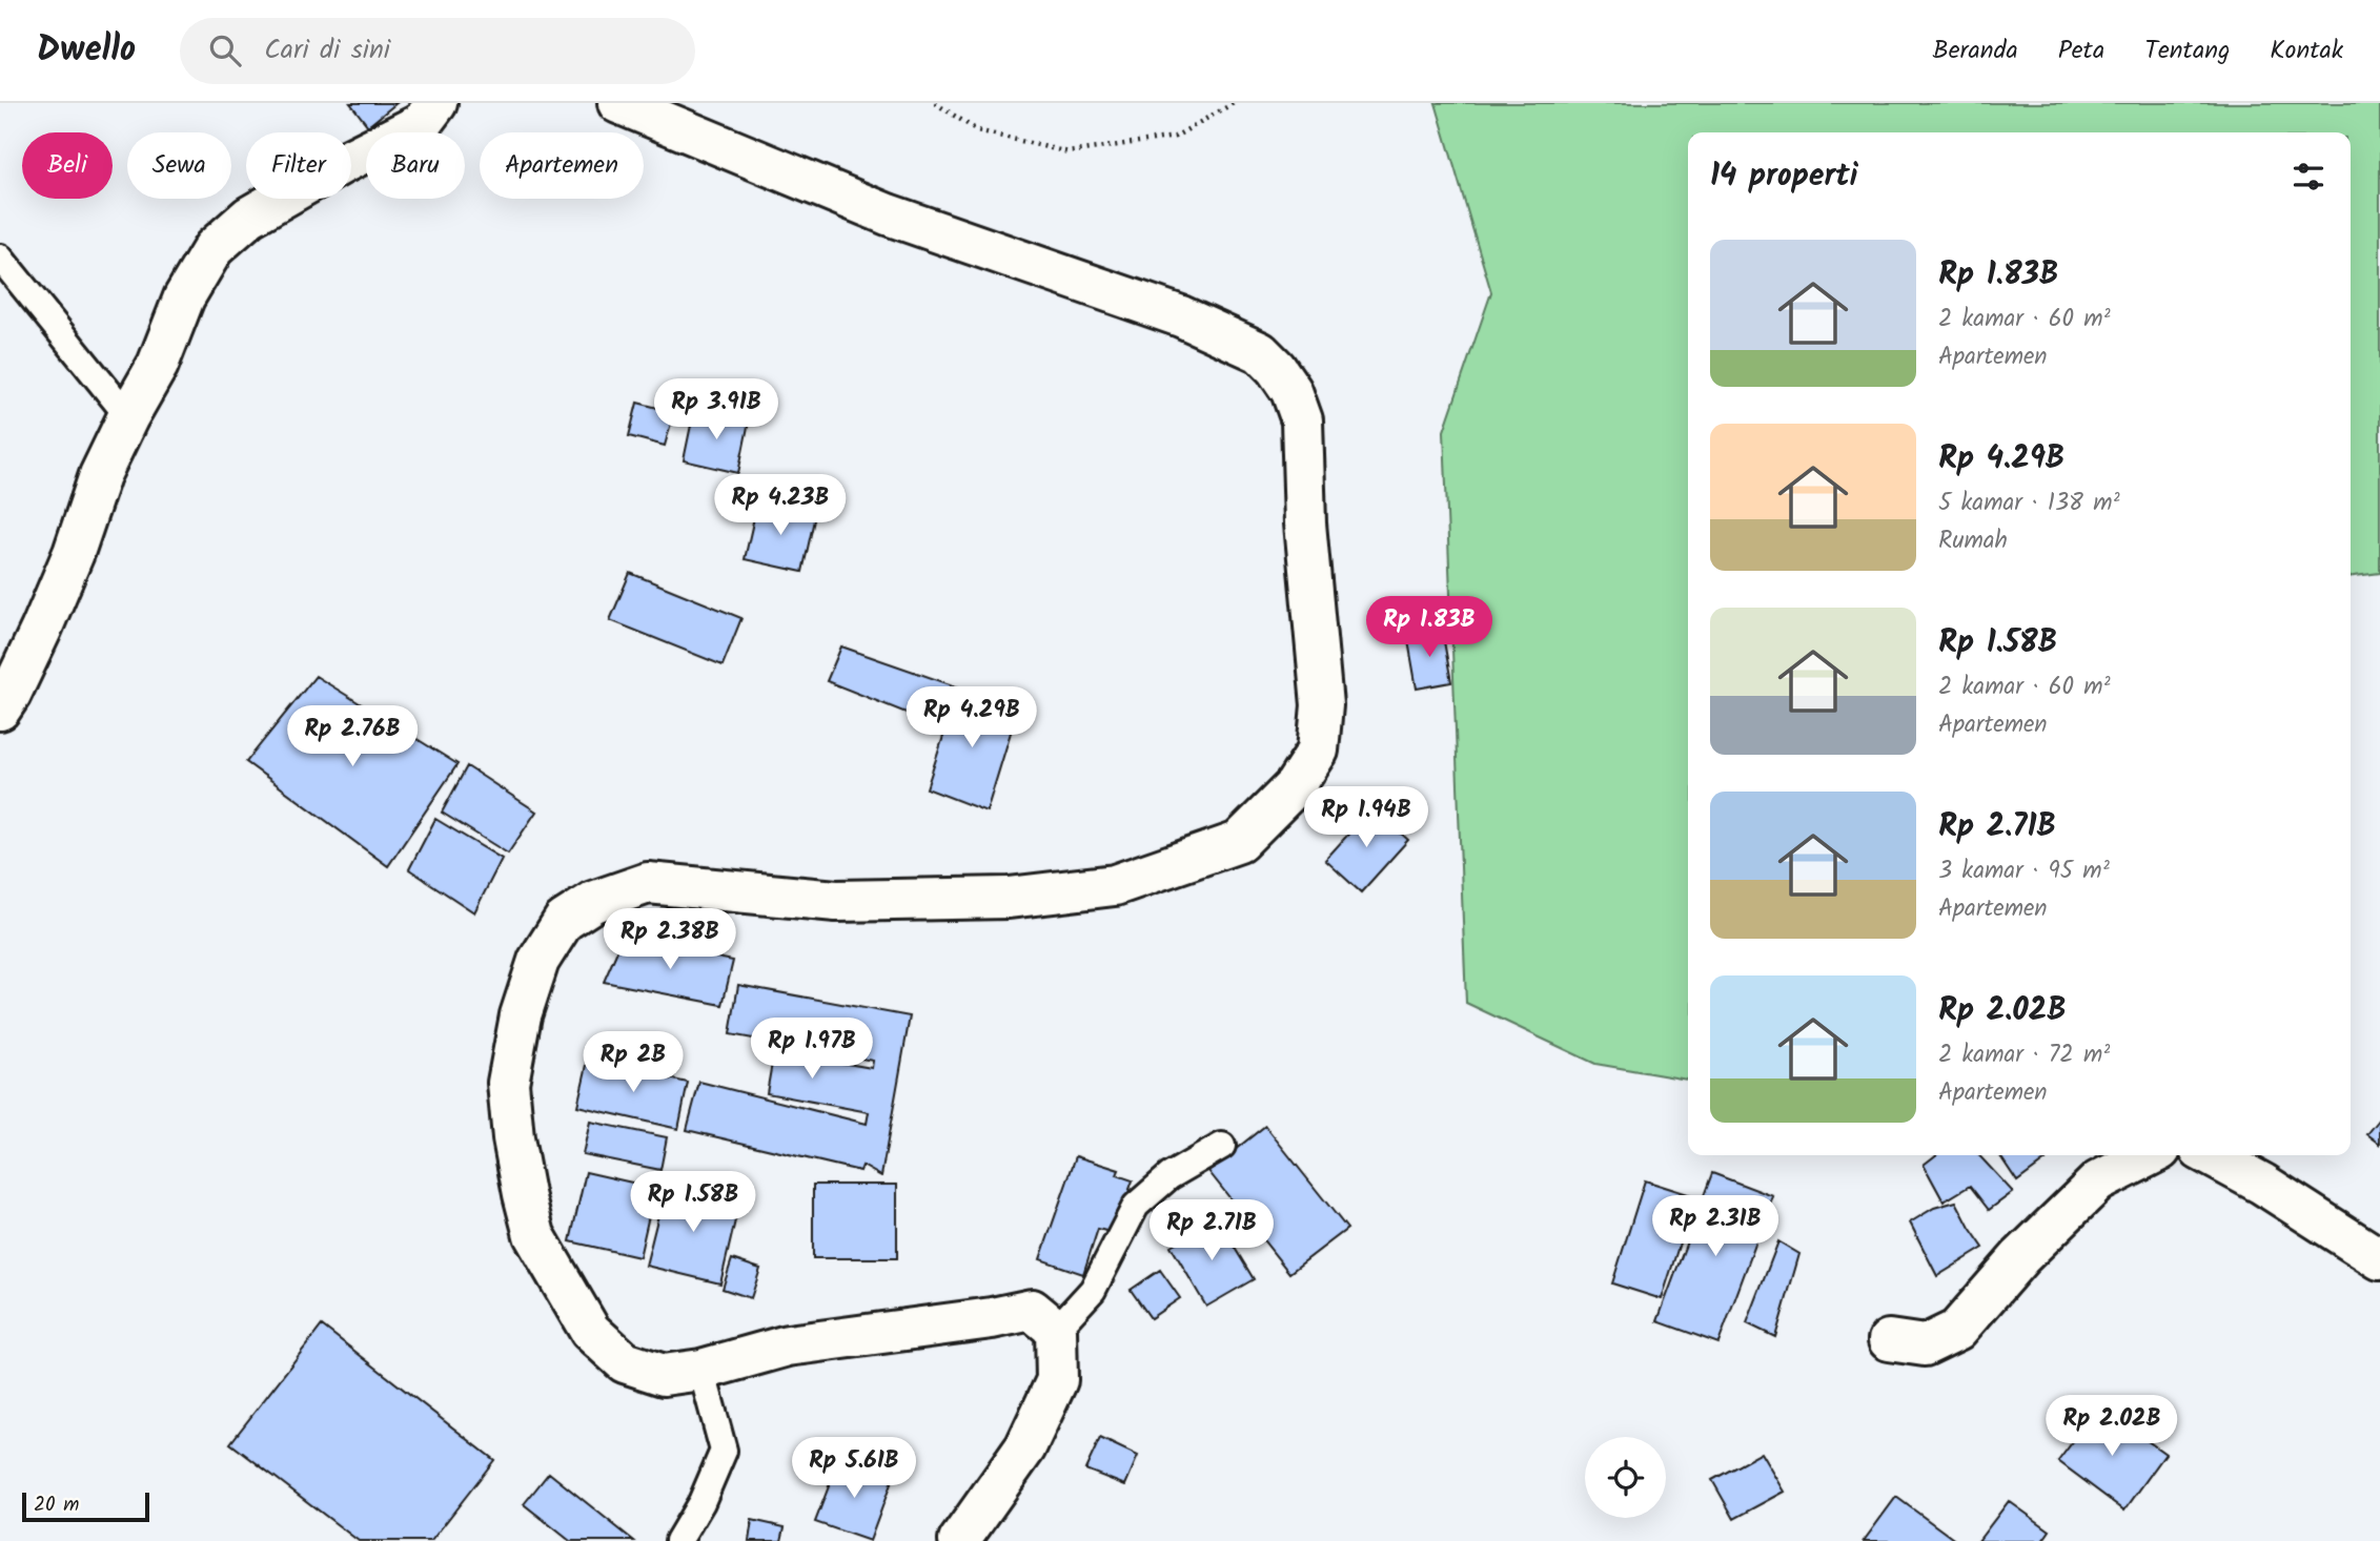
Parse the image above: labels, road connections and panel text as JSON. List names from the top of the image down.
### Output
{
  "scale_bar": "20 m",
  "page": {
    "header": "Dwello",
    "search": "Cari di sini",
    "nav": [
      "Beranda",
      "Peta",
      "Tentang",
      "Kontak"
    ],
    "chip": [
      "Beli",
      "Sewa",
      "Filter",
      "Baru",
      "Apartemen"
    ],
    "heading": "14 properti",
    "list": [
      {
        "name": "Rp 1.83B",
        "note": "2 kamar · 60 m² · Apartemen"
      },
      {
        "name": "Rp 4.29B",
        "note": "5 kamar · 138 m² · Rumah"
      },
      {
        "name": "Rp 1.58B",
        "note": "2 kamar · 60 m² · Apartemen"
      },
      {
        "name": "Rp 2.71B",
        "note": "3 kamar · 95 m² · Apartemen"
      },
      {
        "name": "Rp 2.02B",
        "note": "2 kamar · 72 m² · Apartemen"
      }
    ],
    "price": [
      "Rp 3.91B",
      "Rp 4.23B",
      "Rp 1.83B",
      "Rp 4.29B",
      "Rp 2.76B",
      "Rp 1.94B",
      "Rp 2.38B",
      "Rp 1.97B",
      "Rp 2B",
      "Rp 1.58B",
      "Rp 2.31B",
      "Rp 2.71B",
      "Rp 2.02B",
      "Rp 5.61B"
    ],
    "scale": "20 m"
  }
}
